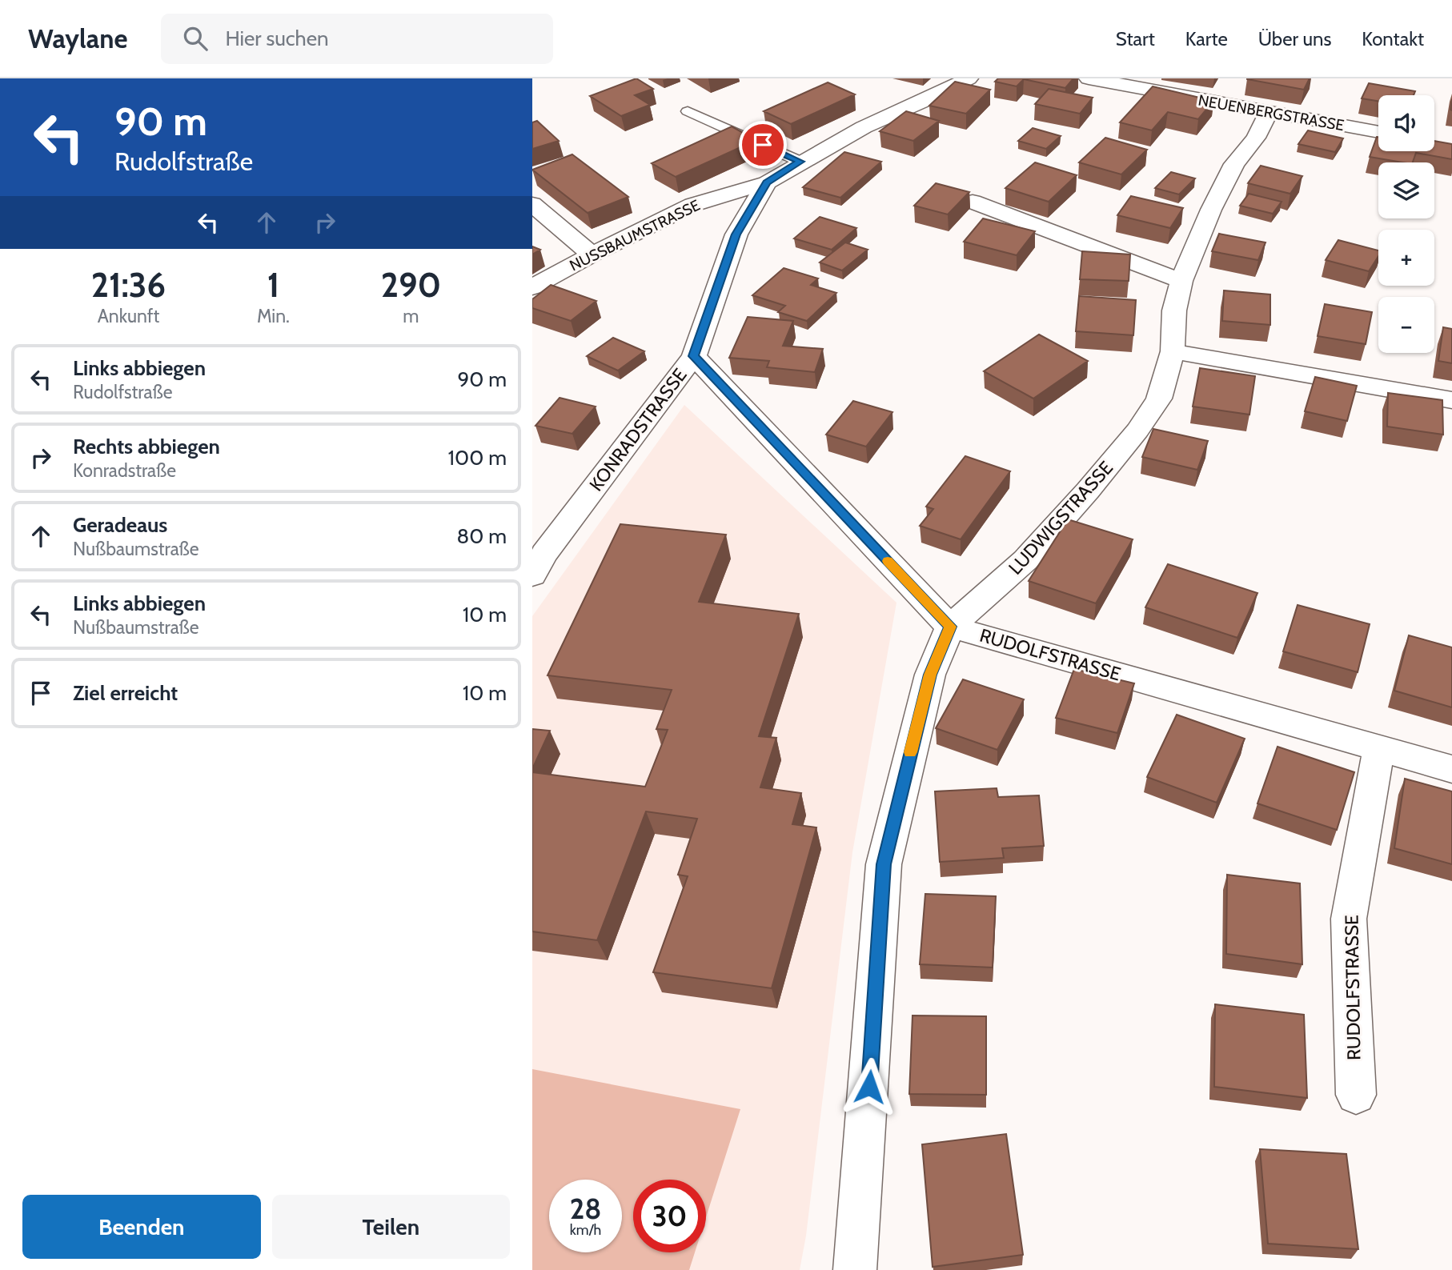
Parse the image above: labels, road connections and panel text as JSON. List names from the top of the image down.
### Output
{
  "streets": {
    "street": [
      "NEUENBERGSTRASSE",
      "NUSSBAUMSTRASSE",
      "KONRADSTRASSE",
      "LUDWIGSTRASSE",
      "RUDOLFSTRASSE"
    ]
  },
  "crossings": [
    ["NEUENBERGSTRASSE", "LUDWIGSTRASSE"],
    ["NUSSBAUMSTRASSE", "KONRADSTRASSE"],
    ["LUDWIGSTRASSE", "RUDOLFSTRASSE"]
  ],
  "page": {
    "header": "Waylane",
    "search": "Hier suchen",
    "nav": [
      "Start",
      "Karte",
      "Über uns",
      "Kontakt"
    ],
    "turn": ["90 m", "Rudolfstraße"],
    "map_buttons": ["+", "−"],
    "eta": [
      "21:36",
      "Ankunft",
      "1",
      "Min.",
      "290",
      "m"
    ],
    "list": [
      {
        "name": "Links abbiegen",
        "note": "Rudolfstraße",
        "value": "90 m"
      },
      {
        "name": "Rechts abbiegen",
        "note": "Konradstraße",
        "value": "100 m"
      },
      {
        "name": "Geradeaus",
        "note": "Nußbaumstraße",
        "value": "80 m"
      },
      {
        "name": "Links abbiegen",
        "note": "Nußbaumstraße",
        "value": "10 m"
      },
      {
        "name": "Ziel erreicht",
        "value": "10 m"
      }
    ],
    "speed": "28 km/h",
    "limit": "30",
    "buttons": ["Beenden", "Teilen"]
  }
}
